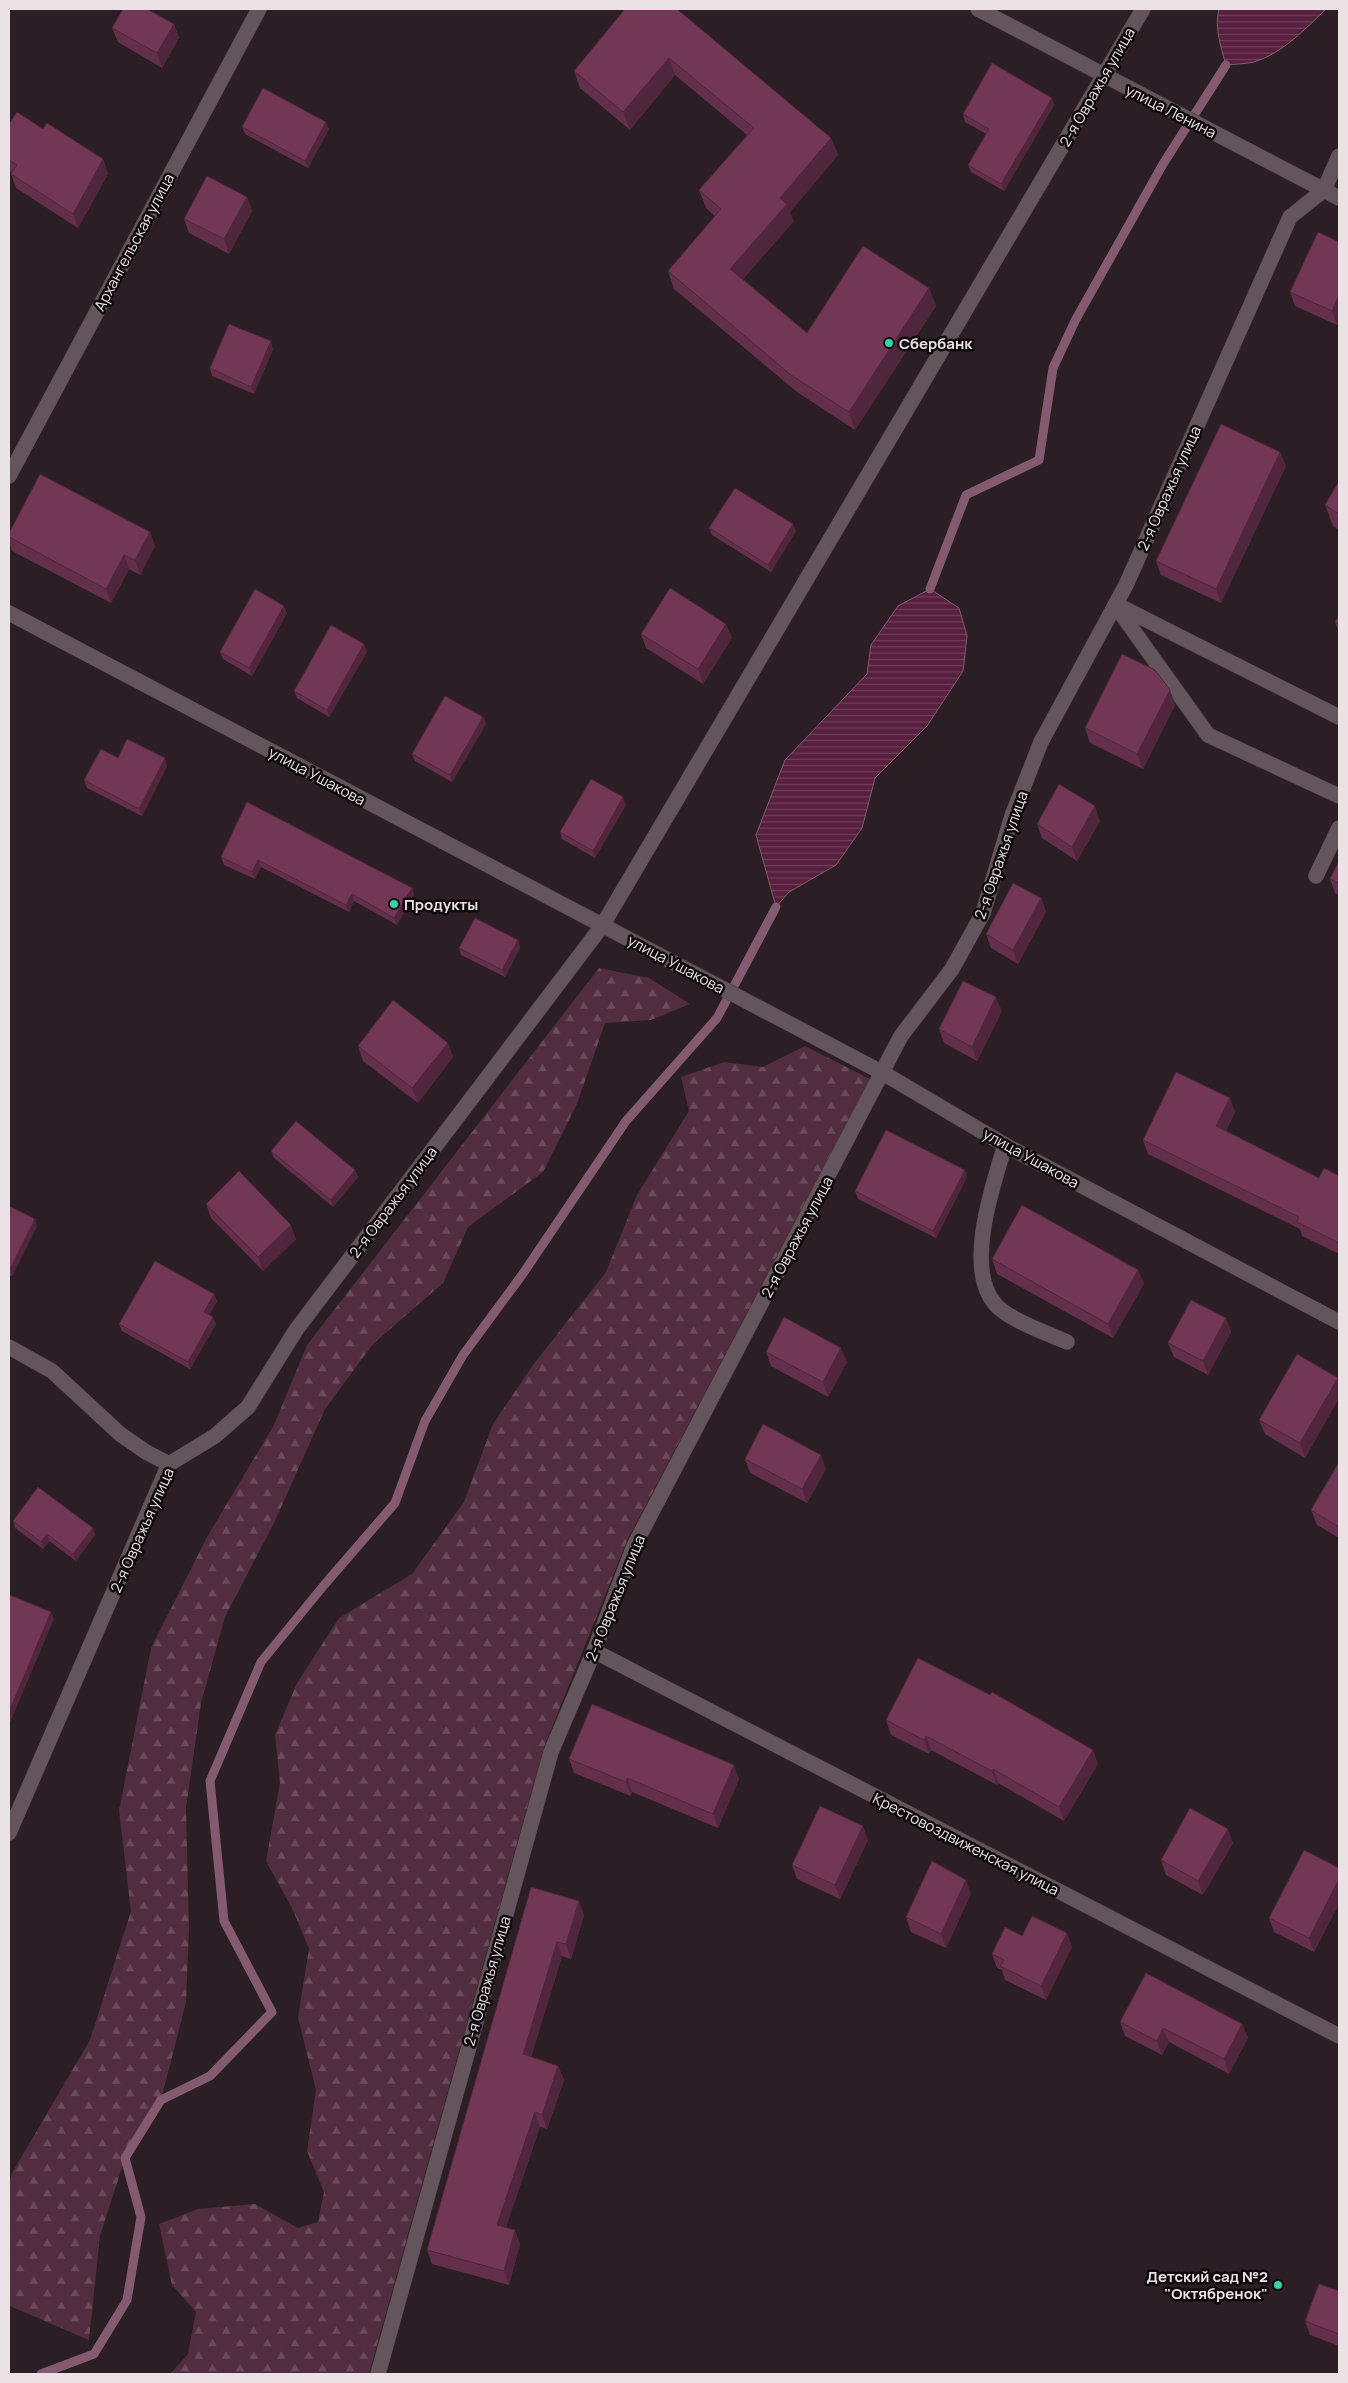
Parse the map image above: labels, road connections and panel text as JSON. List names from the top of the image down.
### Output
{
  "streets": {
    "street": [
      "2-я Овражья улица",
      "улица Ленина",
      "Архангельская улица",
      "улица Ушакова",
      "Крестовоздвиженская улица"
    ]
  },
  "crossings": [
    ["2-я Овражья улица", "улица Ленина"],
    ["2-я Овражья улица", "улица Ушакова"],
    ["2-я Овражья улица", "Крестовоздвиженская улица"]
  ],
  "places": ["Сбербанк", "Продукты", "Детский сад №2 \"Октябренок\""]
}
